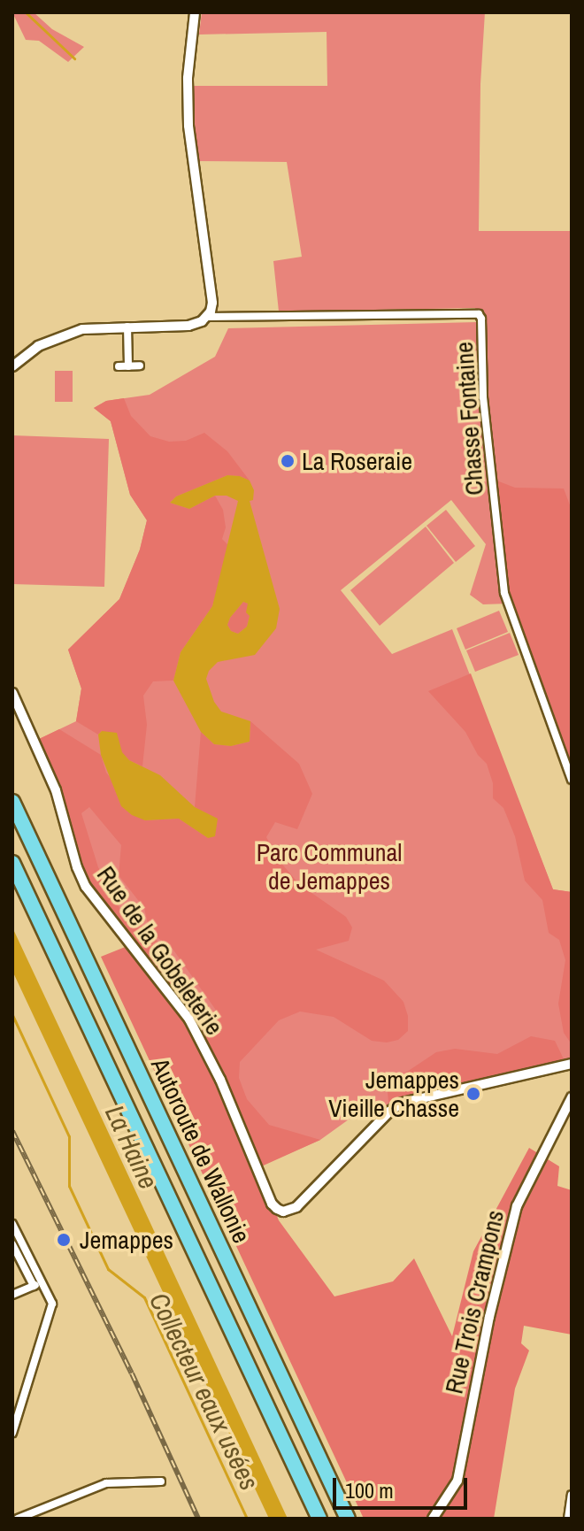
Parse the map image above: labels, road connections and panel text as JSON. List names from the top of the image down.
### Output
{
  "streets": {
    "highway": ["Autoroute de Wallonie"],
    "street": ["Chasse Fontaine", "Rue de la Gobeleterie", "Rue Trois Crampons"]
  },
  "water": ["La Haine", "Collecteur eaux usées"],
  "parks": ["Parc Communal de Jemappes"],
  "places": ["La Roseraie", "Jemappes Vieille Chasse", "Jemappes"],
  "scale_bar": "100 m"
}
